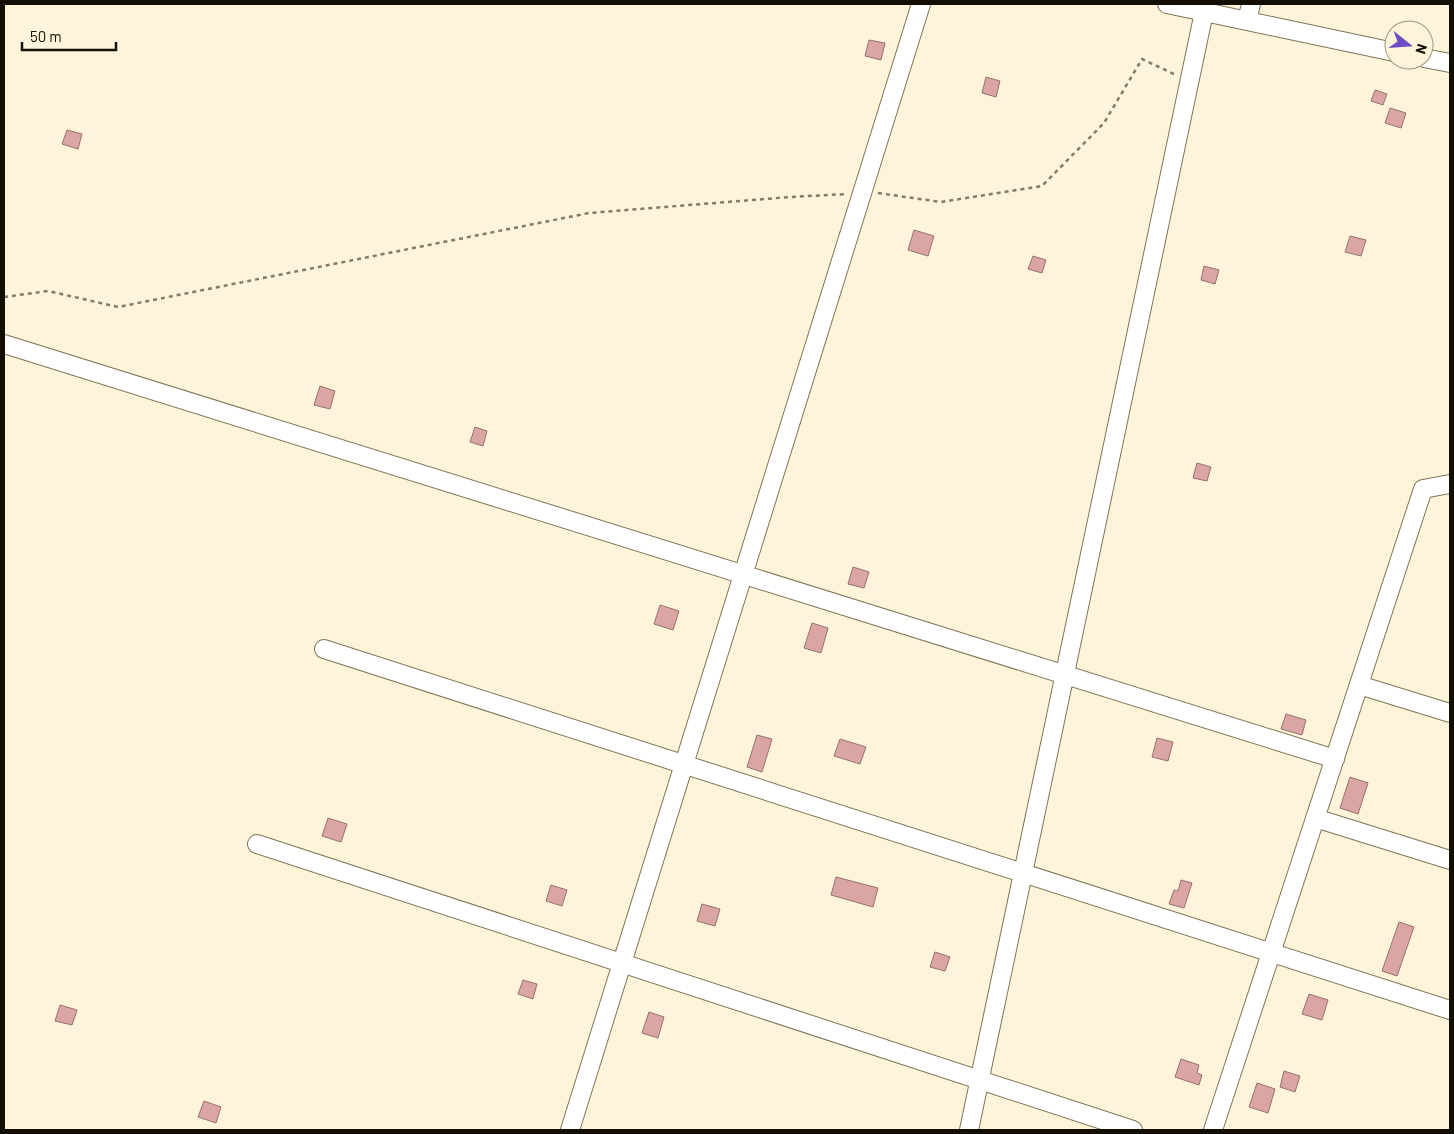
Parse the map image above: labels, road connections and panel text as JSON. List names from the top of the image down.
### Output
{
  "scale_bar": "50 m",
  "north": "right"
}
